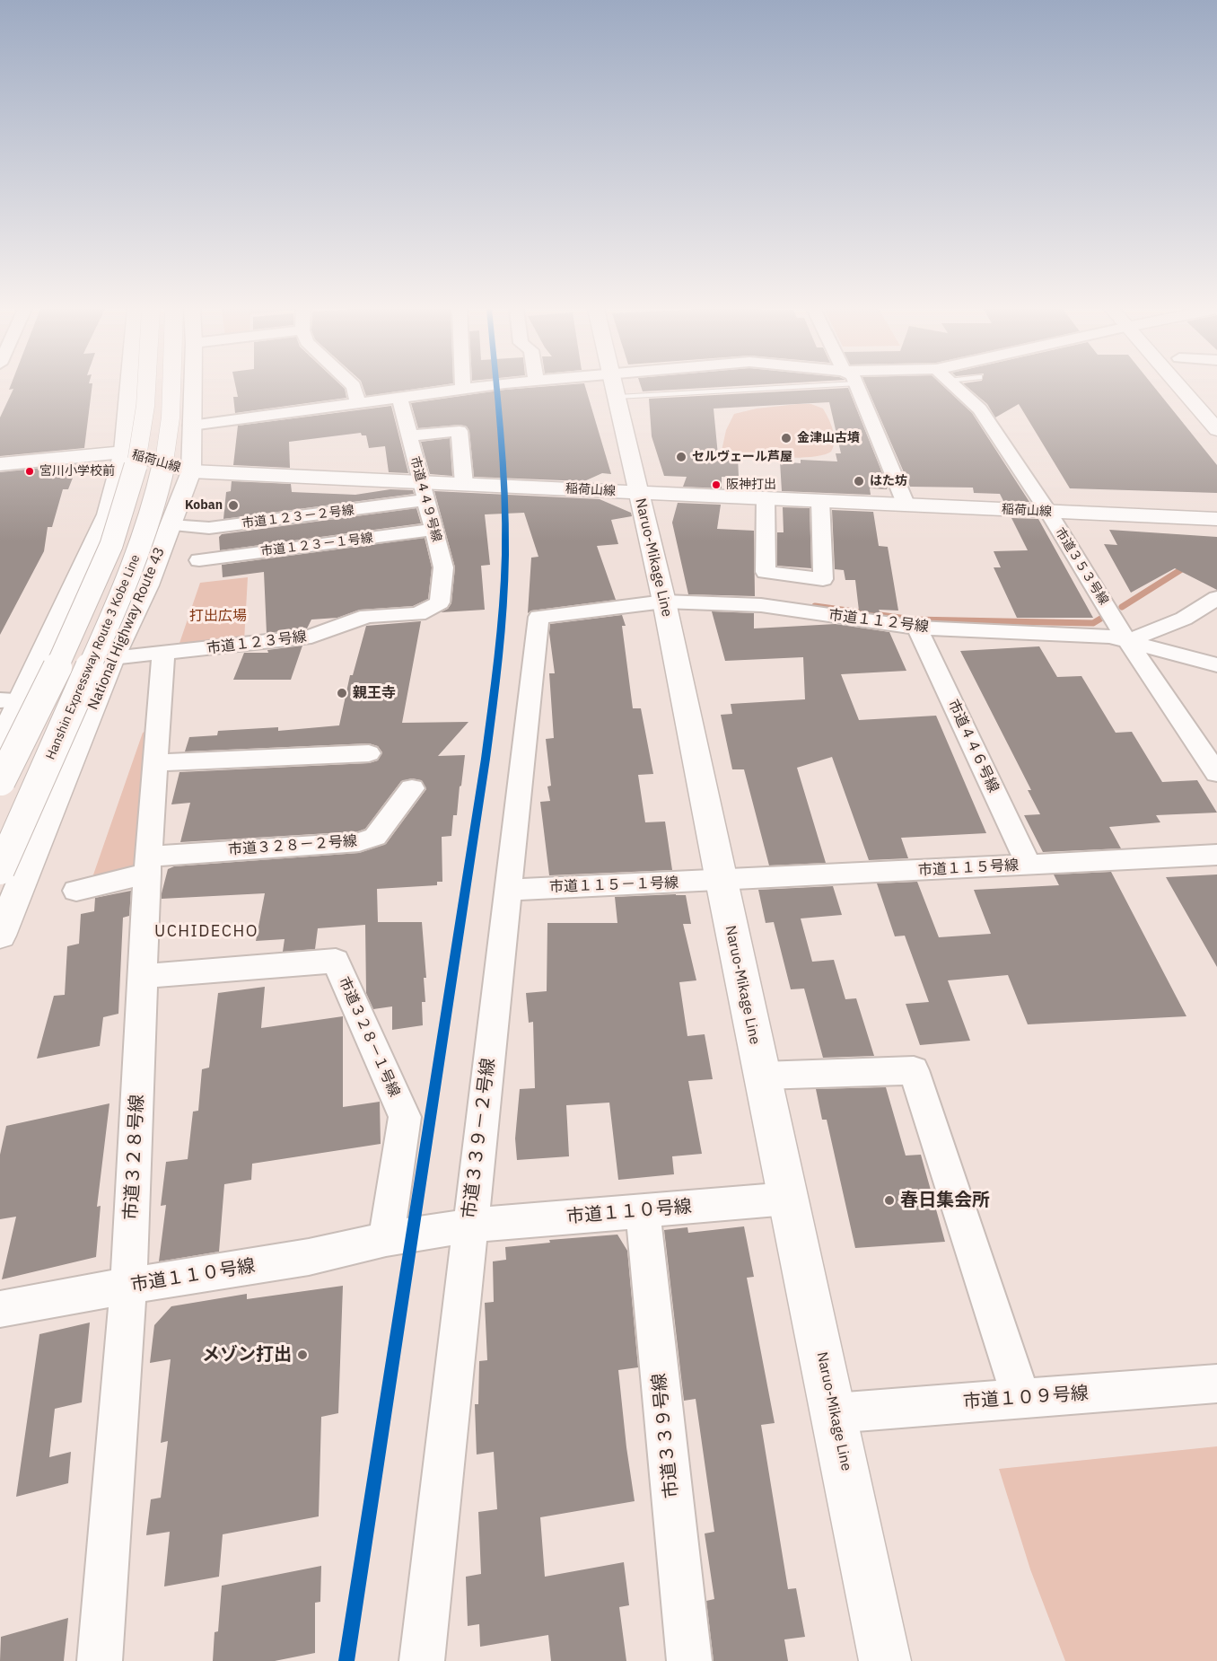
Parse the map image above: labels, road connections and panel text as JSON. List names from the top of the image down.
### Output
{
  "streets": {
    "main road": [
      "稲荷山線",
      "Naruo-Mikage Line",
      "National Highway Route 43",
      "Hanshin Expressway Route 3 Kobe Line"
    ],
    "street": [
      "市道４４９号線",
      "市道１２３－２号線",
      "市道１２３－１号線",
      "市道３５３号線",
      "市道１１２号線",
      "市道１２３号線",
      "市道４４６号線",
      "市道３２８－２号線",
      "市道１１５号線",
      "市道１１５－１号線",
      "市道３２８－１号線",
      "市道３３９－２号線",
      "市道３２８号線",
      "市道１１０号線",
      "市道１０９号線",
      "市道３３９号線"
    ]
  },
  "crossings": [
    ["稲荷山線", "市道４４９号線"],
    ["稲荷山線", "市道１２３－２号線"],
    ["稲荷山線", "Naruo-Mikage Line"],
    ["稲荷山線", "市道３５３号線"],
    ["稲荷山線", "National Highway Route 43"],
    ["市道４４９号線", "市道１２３－２号線"],
    ["市道４４９号線", "市道１２３－１号線"],
    ["市道４４９号線", "市道１２３号線"],
    ["市道１２３－２号線", "National Highway Route 43"],
    ["Naruo-Mikage Line", "市道１１２号線"],
    ["Naruo-Mikage Line", "市道１１５号線"],
    ["Naruo-Mikage Line", "市道１１５－１号線"],
    ["Naruo-Mikage Line", "市道１１０号線"],
    ["Naruo-Mikage Line", "市道１０９号線"],
    ["市道３５３号線", "市道１１２号線"],
    ["市道１１２号線", "市道４４６号線"],
    ["市道１１２号線", "市道３３９－２号線"],
    ["National Highway Route 43", "市道１２３号線"],
    ["市道１２３号線", "市道３２８号線"],
    ["市道４４６号線", "市道１１５号線"],
    ["市道３２８－２号線", "市道３２８号線"],
    ["市道１１５号線", "市道１１５－１号線"],
    ["市道１１５－１号線", "市道３３９－２号線"],
    ["市道３２８－１号線", "市道３２８号線"],
    ["市道３２８－１号線", "市道１１０号線"],
    ["市道３３９－２号線", "市道１１０号線"],
    ["市道３２８号線", "市道１１０号線"],
    ["市道１１０号線", "市道３３９号線"]
  ],
  "districts": ["UCHIDECHO"],
  "parks": ["打出広場"],
  "places": [
    "金津山古墳",
    "セルヴェール芦屋",
    "宮川小学校前",
    "はた坊",
    "阪神打出",
    "Koban",
    "親王寺",
    "春日集会所",
    "メゾン打出"
  ]
}
